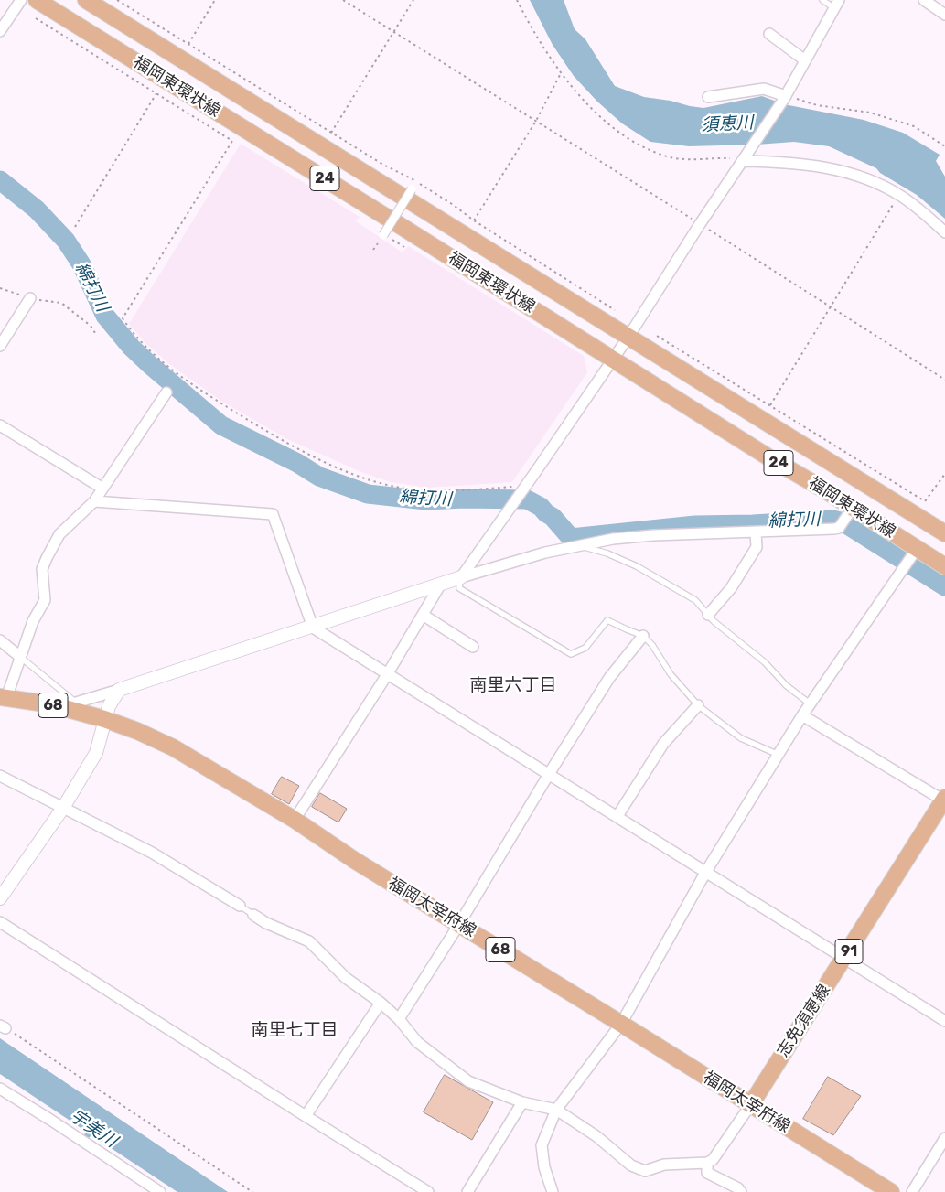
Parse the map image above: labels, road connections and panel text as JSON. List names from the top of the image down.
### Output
{
  "streets": {
    "main road": [
      "福岡東環状線",
      "24",
      "68",
      "福岡太宰府線",
      "91",
      "志免須恵線"
    ]
  },
  "crossings": [
    ["福岡太宰府線", "志免須恵線"]
  ],
  "districts": ["南里六丁目", "南里七丁目"],
  "water": ["須恵川", "綿打川", "宇美川"]
}
